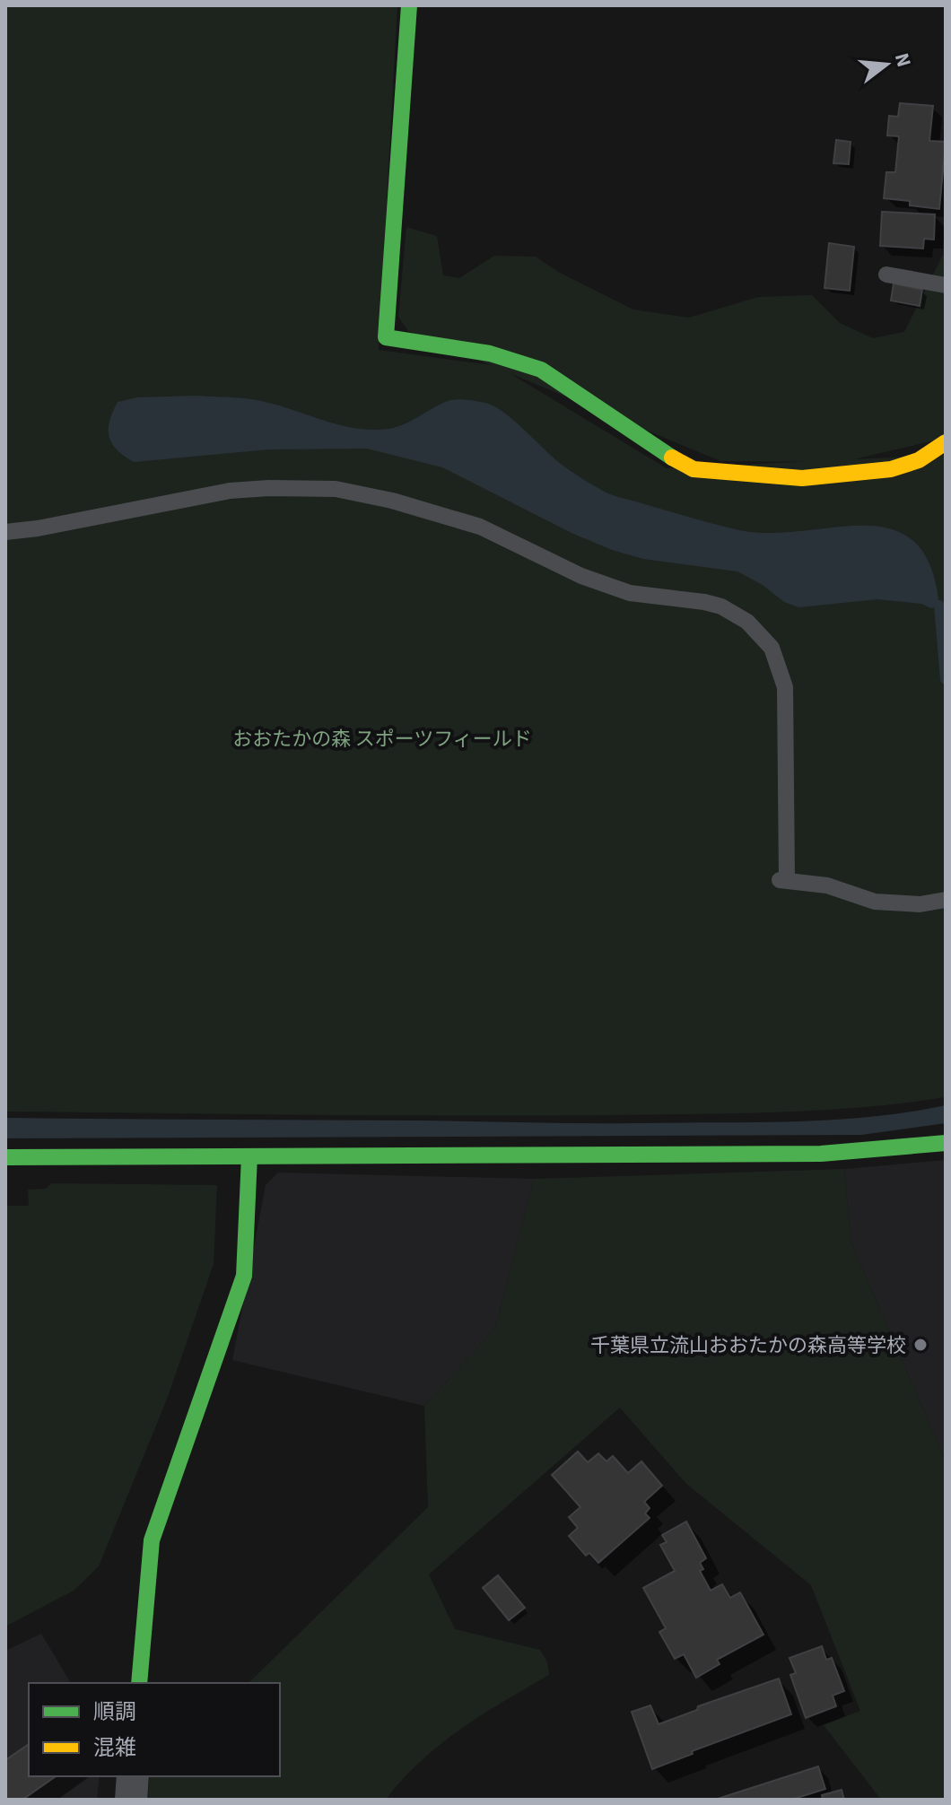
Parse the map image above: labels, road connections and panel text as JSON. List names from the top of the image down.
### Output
{
  "parks": ["おおたかの森 スポーツフィールド"],
  "places": ["千葉県立流山おおたかの森高等学校"],
  "legend": ["順調", "混雑"],
  "north": "right"
}
